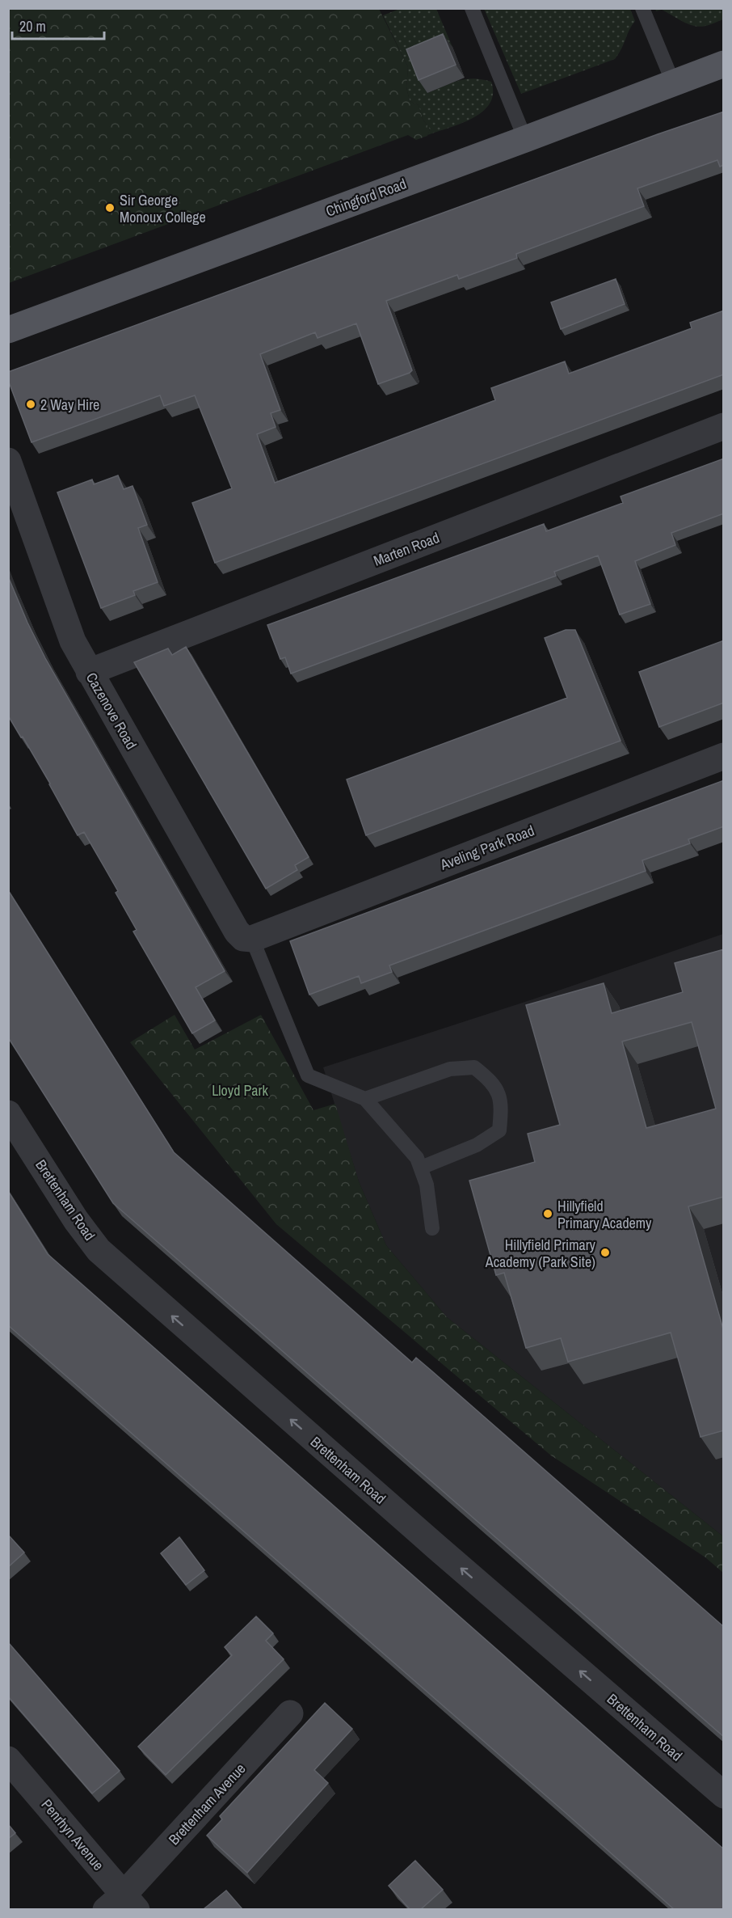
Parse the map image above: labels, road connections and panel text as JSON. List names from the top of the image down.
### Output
{
  "streets": {
    "main road": ["Chingford Road"],
    "street": [
      "Marten Road",
      "Cazenove Road",
      "Aveling Park Road",
      "Brettenham Road",
      "Brettenham Avenue",
      "Penrhyn Avenue"
    ]
  },
  "crossings": [
    ["Marten Road", "Cazenove Road"],
    ["Cazenove Road", "Aveling Park Road"],
    ["Brettenham Avenue", "Penrhyn Avenue"]
  ],
  "one_way": ["Brettenham Road"],
  "parks": ["Lloyd Park"],
  "places": [
    "Sir George Monoux College",
    "2 Way Hire",
    "Hillyfield Primary Academy",
    "Hillyfield Primary Academy (Park Site)"
  ],
  "scale_bar": "20 m"
}
